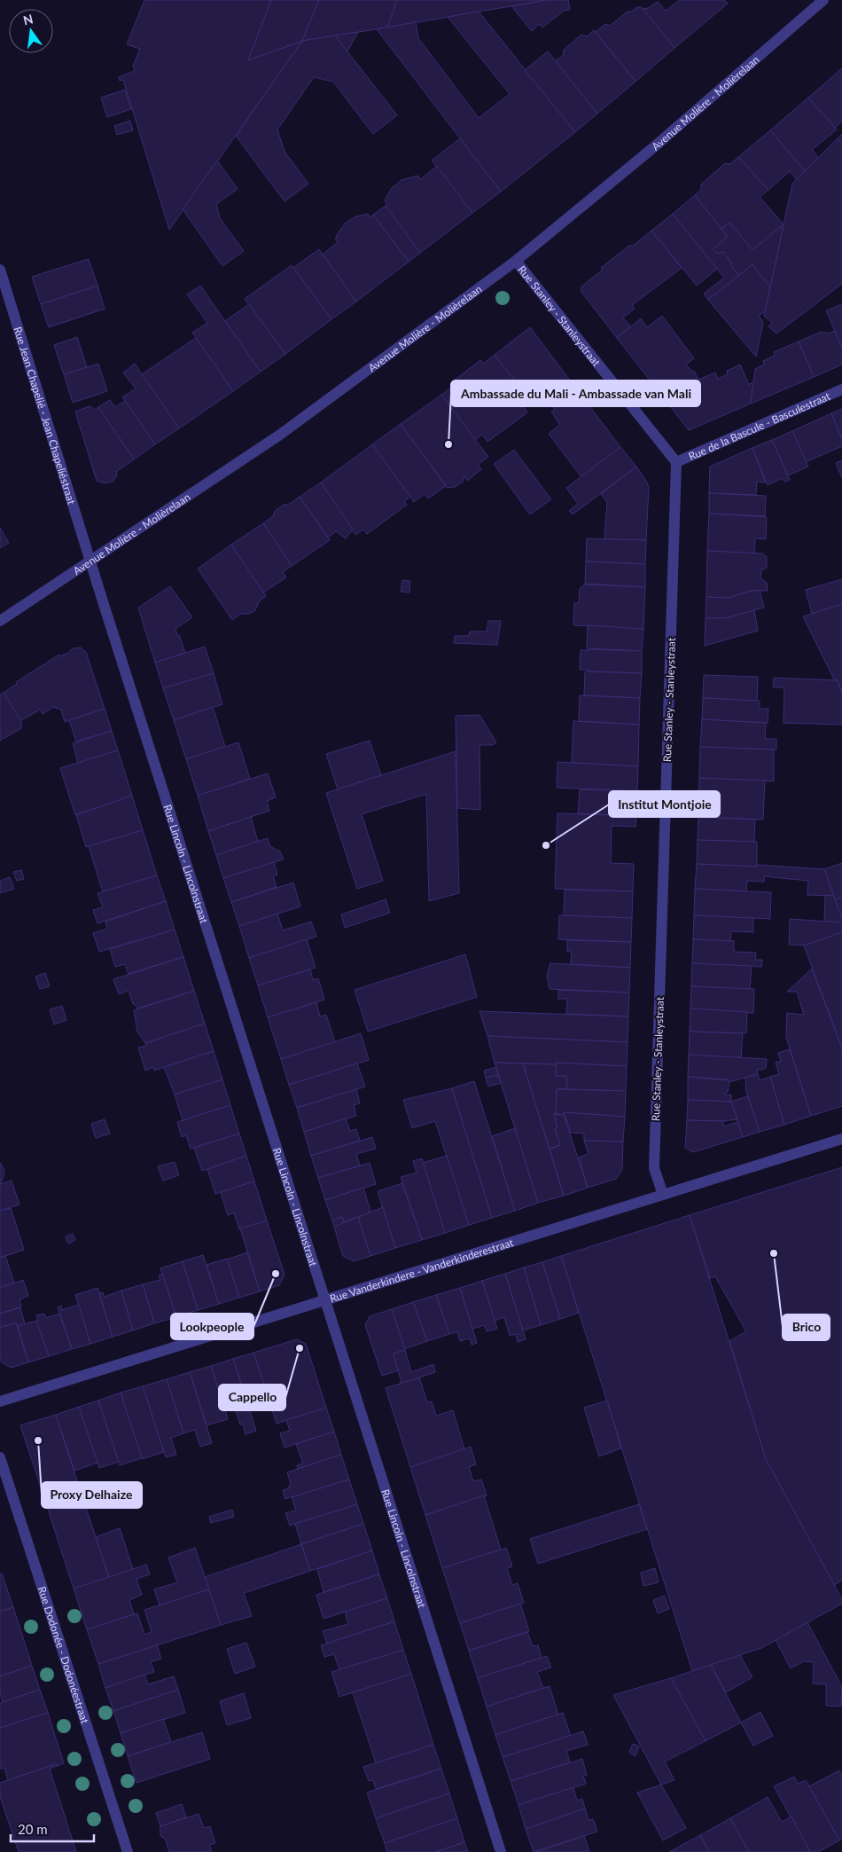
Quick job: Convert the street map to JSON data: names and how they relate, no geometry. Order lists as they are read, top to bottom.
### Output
{
  "streets": {
    "street": [
      "Avenue Molière - Molièrelaan",
      "Rue Stanley - Stanleystraat",
      "Rue Jean Chapelié - Jean Chapeliéstraat",
      "Rue de la Bascule - Basculestraat",
      "Rue Lincoln - Lincolnstraat",
      "Rue Vanderkindere - Vanderkinderestraat",
      "Rue Dodonée - Dodonéestraat"
    ]
  },
  "crossings": [
    ["Avenue Molière - Molièrelaan", "Rue Stanley - Stanleystraat"],
    ["Avenue Molière - Molièrelaan", "Rue Jean Chapelié - Jean Chapeliéstraat"],
    ["Avenue Molière - Molièrelaan", "Rue Lincoln - Lincolnstraat"],
    ["Rue Stanley - Stanleystraat", "Rue de la Bascule - Basculestraat"],
    ["Rue Stanley - Stanleystraat", "Rue Vanderkindere - Vanderkinderestraat"],
    ["Rue Jean Chapelié - Jean Chapeliéstraat", "Rue Lincoln - Lincolnstraat"],
    ["Rue Lincoln - Lincolnstraat", "Rue Vanderkindere - Vanderkinderestraat"]
  ],
  "places": [
    "Ambassade du Mali - Ambassade van Mali",
    "Institut Montjoie",
    "Brico",
    "Lookpeople",
    "Cappello",
    "Proxy Delhaize"
  ],
  "scale_bar": "20 m",
  "north": "top"
}
